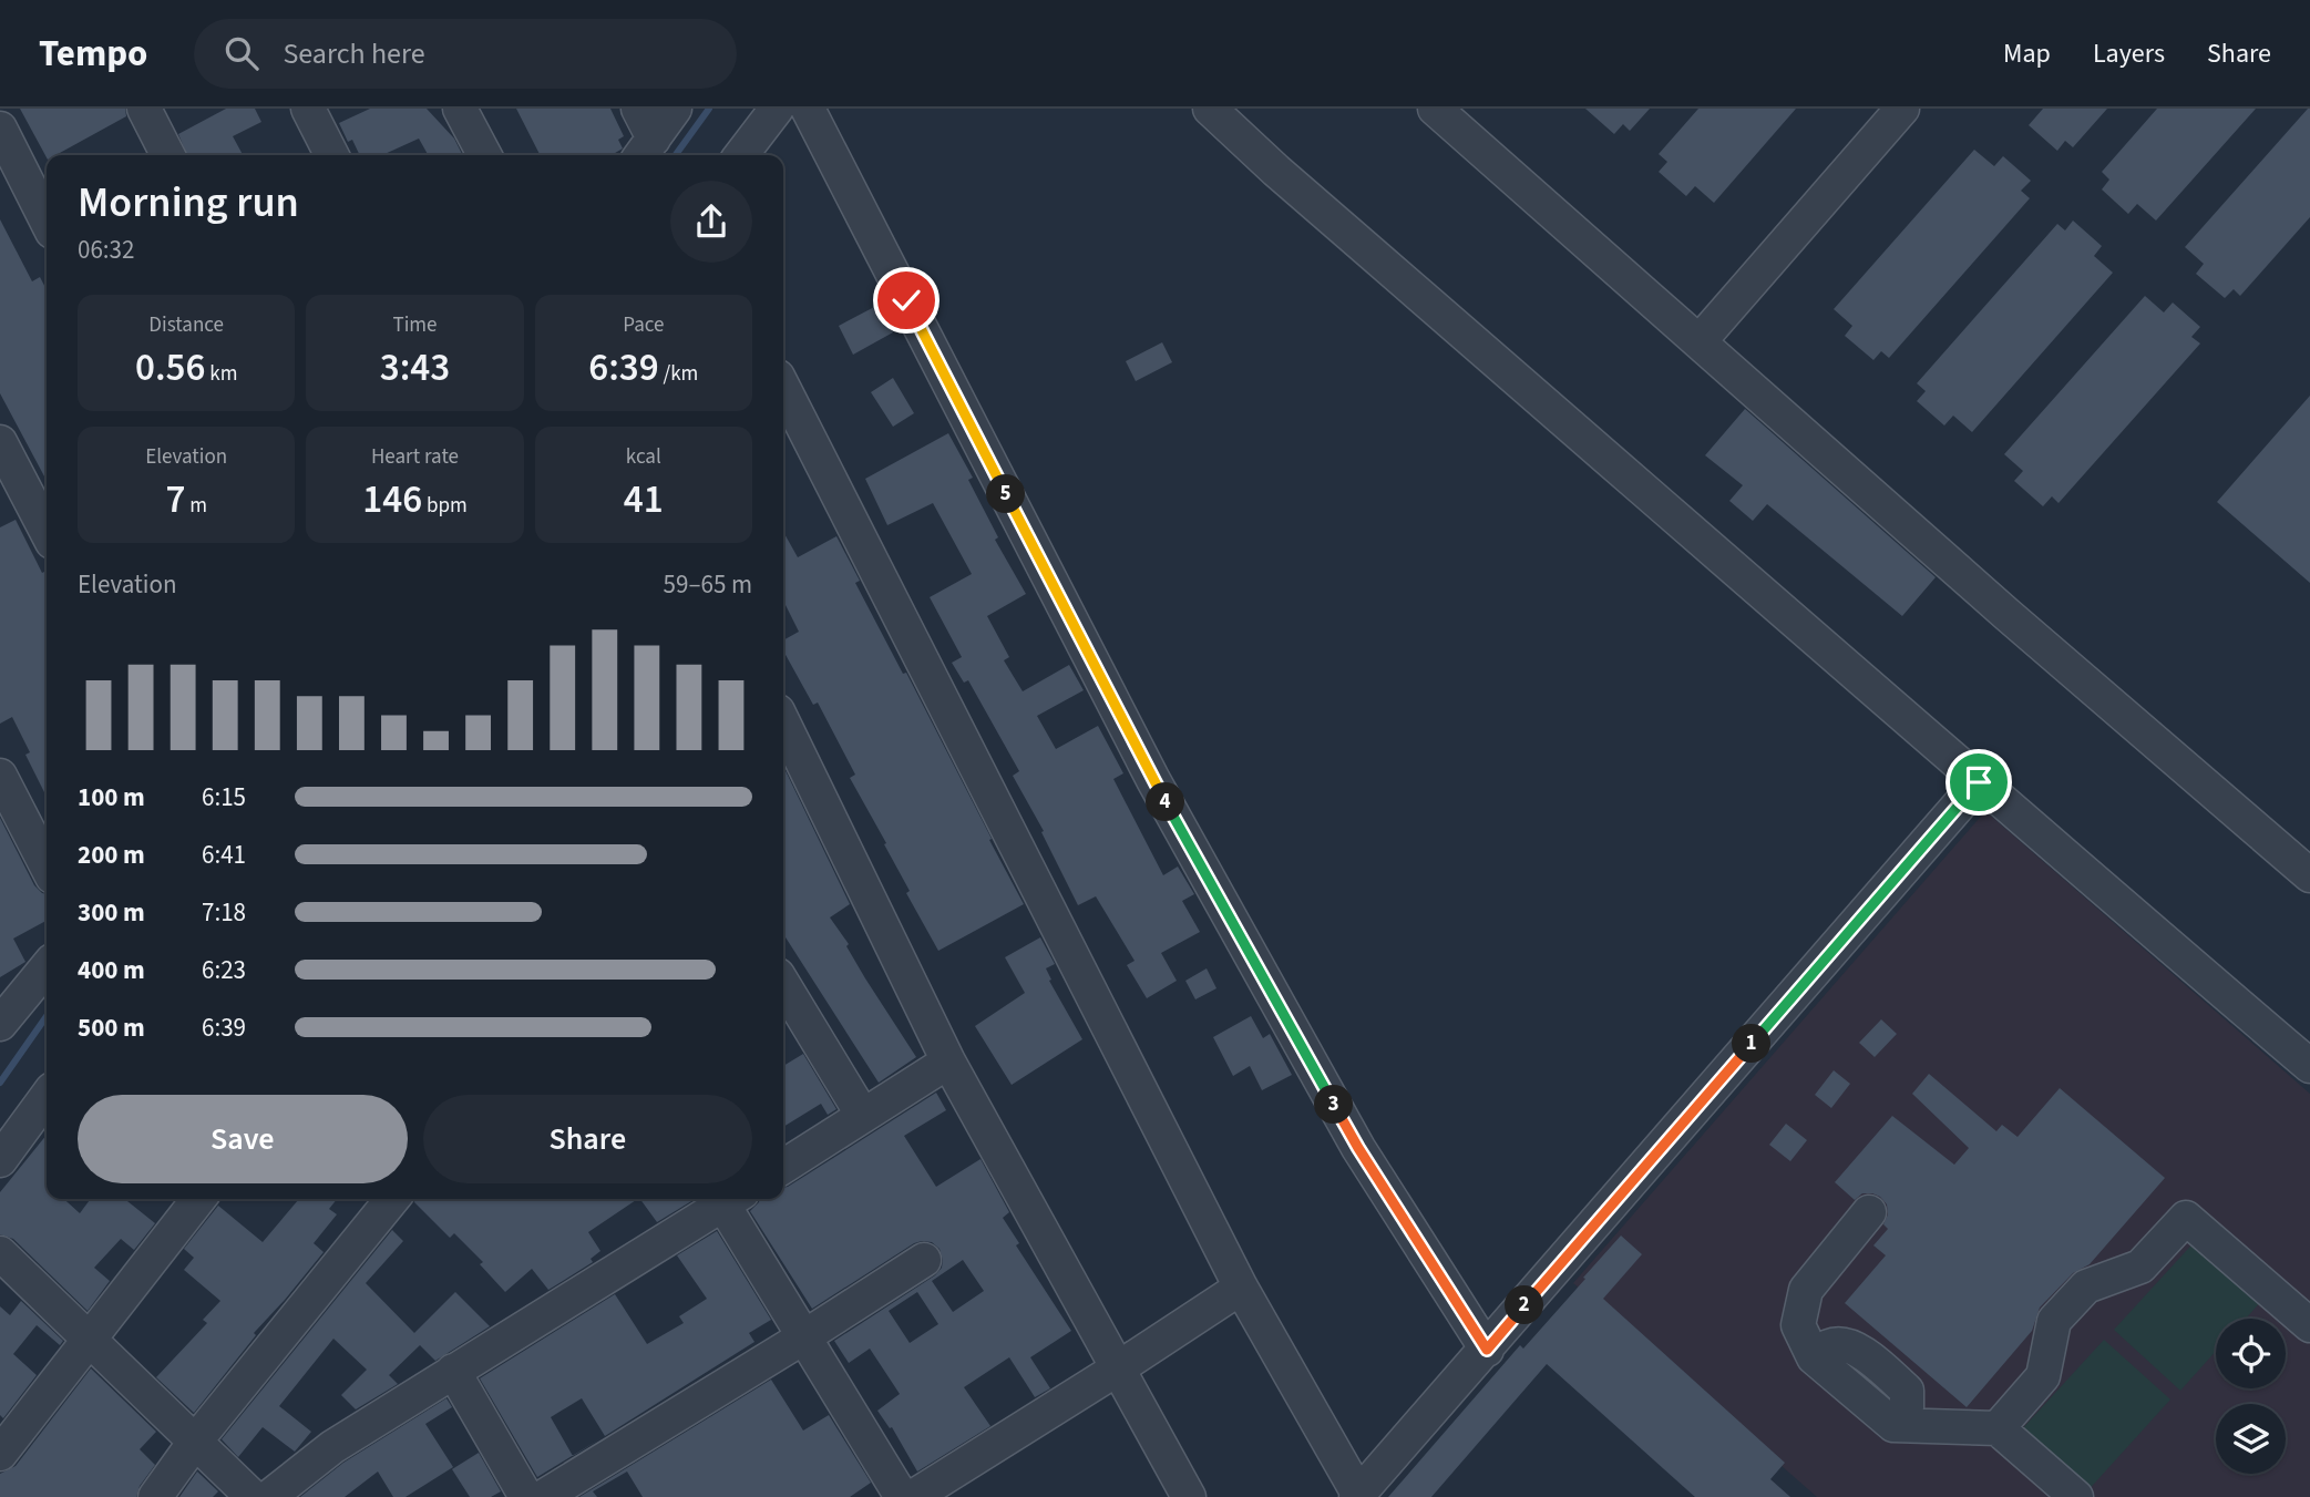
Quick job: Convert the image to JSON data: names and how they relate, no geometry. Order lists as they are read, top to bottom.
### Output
{
  "page": {
    "header": "Tempo",
    "search": "Search here",
    "nav": ["Map", "Layers", "Share"],
    "heading": ["Morning run", "06:32"],
    "stats": [
      ["Distance", "0.56 km"],
      ["Time", "3:43"],
      ["Pace", "6:39 /km"],
      ["Elevation", "7 m"],
      ["Heart rate", "146 bpm"],
      ["kcal", "41"]
    ],
    "pins": [
      "5",
      "4",
      "1",
      "3",
      "2"
    ],
    "chart": ["Elevation", "59–65 m"],
    "list": [
      {
        "name": "100 m",
        "note": "6:15"
      },
      {
        "name": "200 m",
        "note": "6:41"
      },
      {
        "name": "300 m",
        "note": "7:18"
      },
      {
        "name": "400 m",
        "note": "6:23"
      },
      {
        "name": "500 m",
        "note": "6:39"
      }
    ],
    "buttons": ["Save", "Share"]
  }
}
